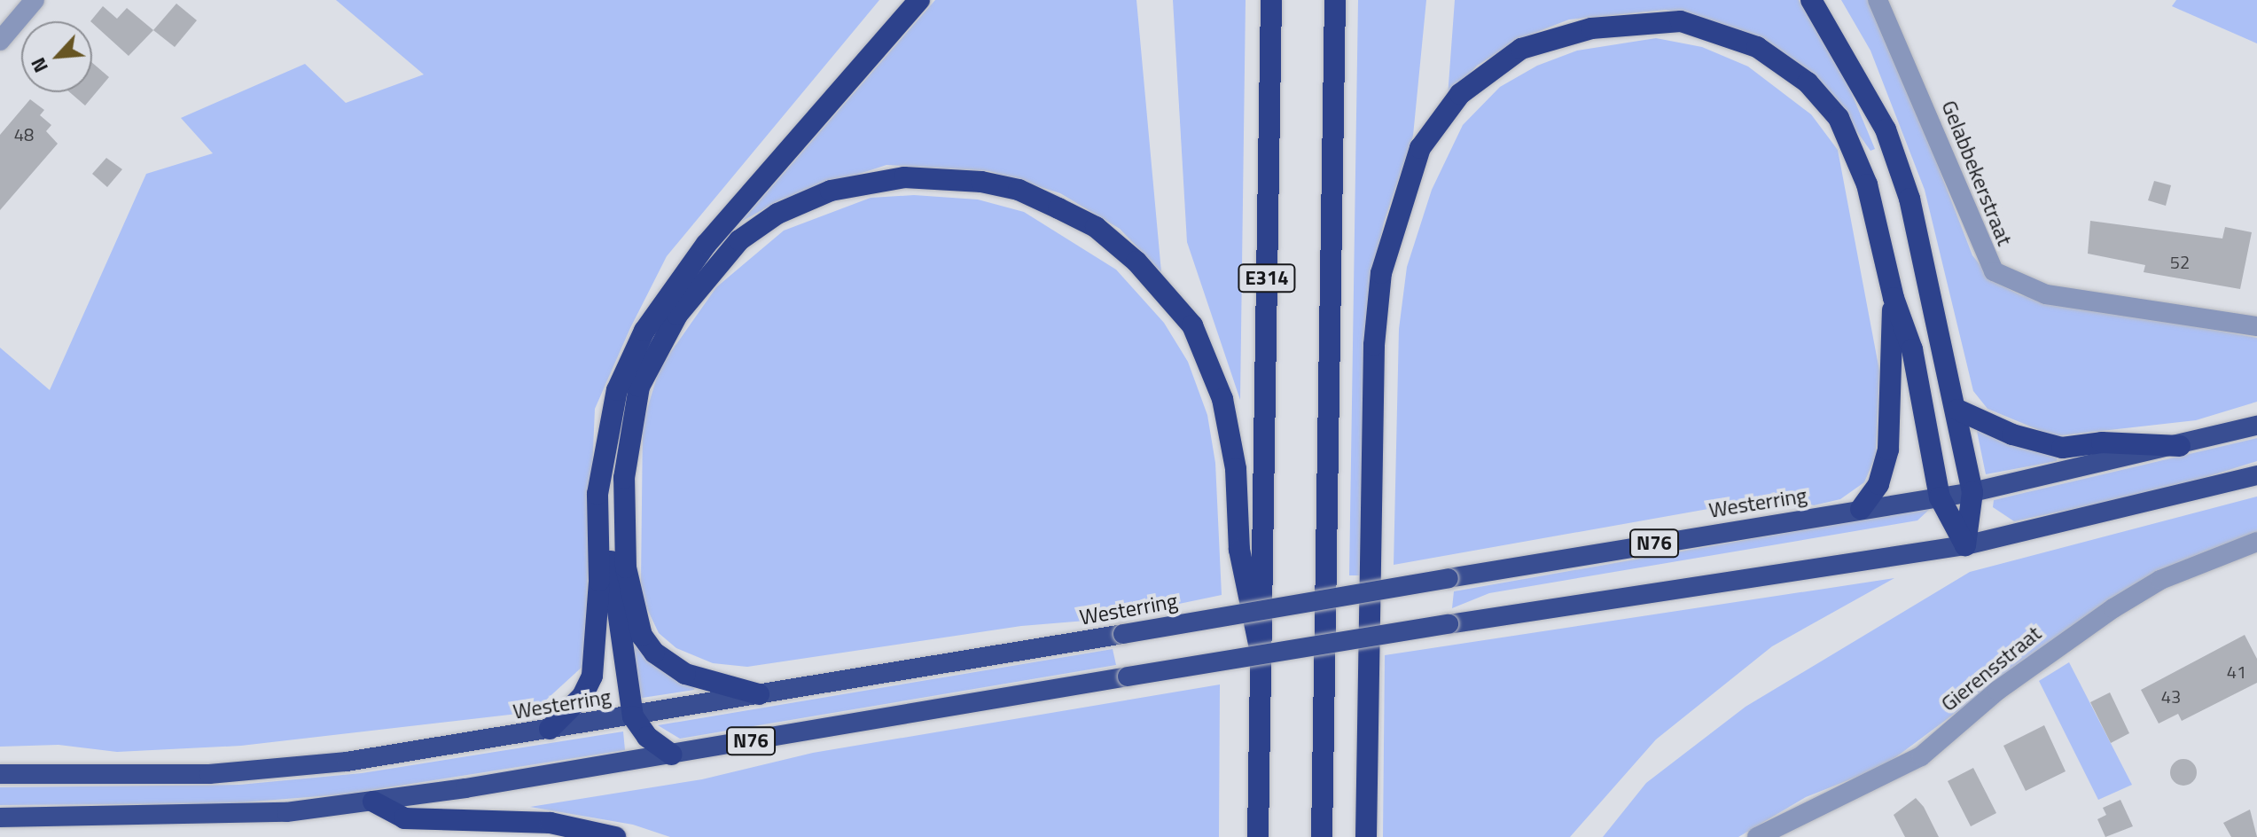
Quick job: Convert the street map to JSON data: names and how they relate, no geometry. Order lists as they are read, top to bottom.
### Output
{
  "streets": {
    "highway": ["E314", "Westerring", "N76"],
    "street": ["Gelabbekerstraat", "Gierensstraat"]
  },
  "house_numbers": [
    "48",
    "52",
    "41",
    "43"
  ],
  "north": "bottom left"
}
